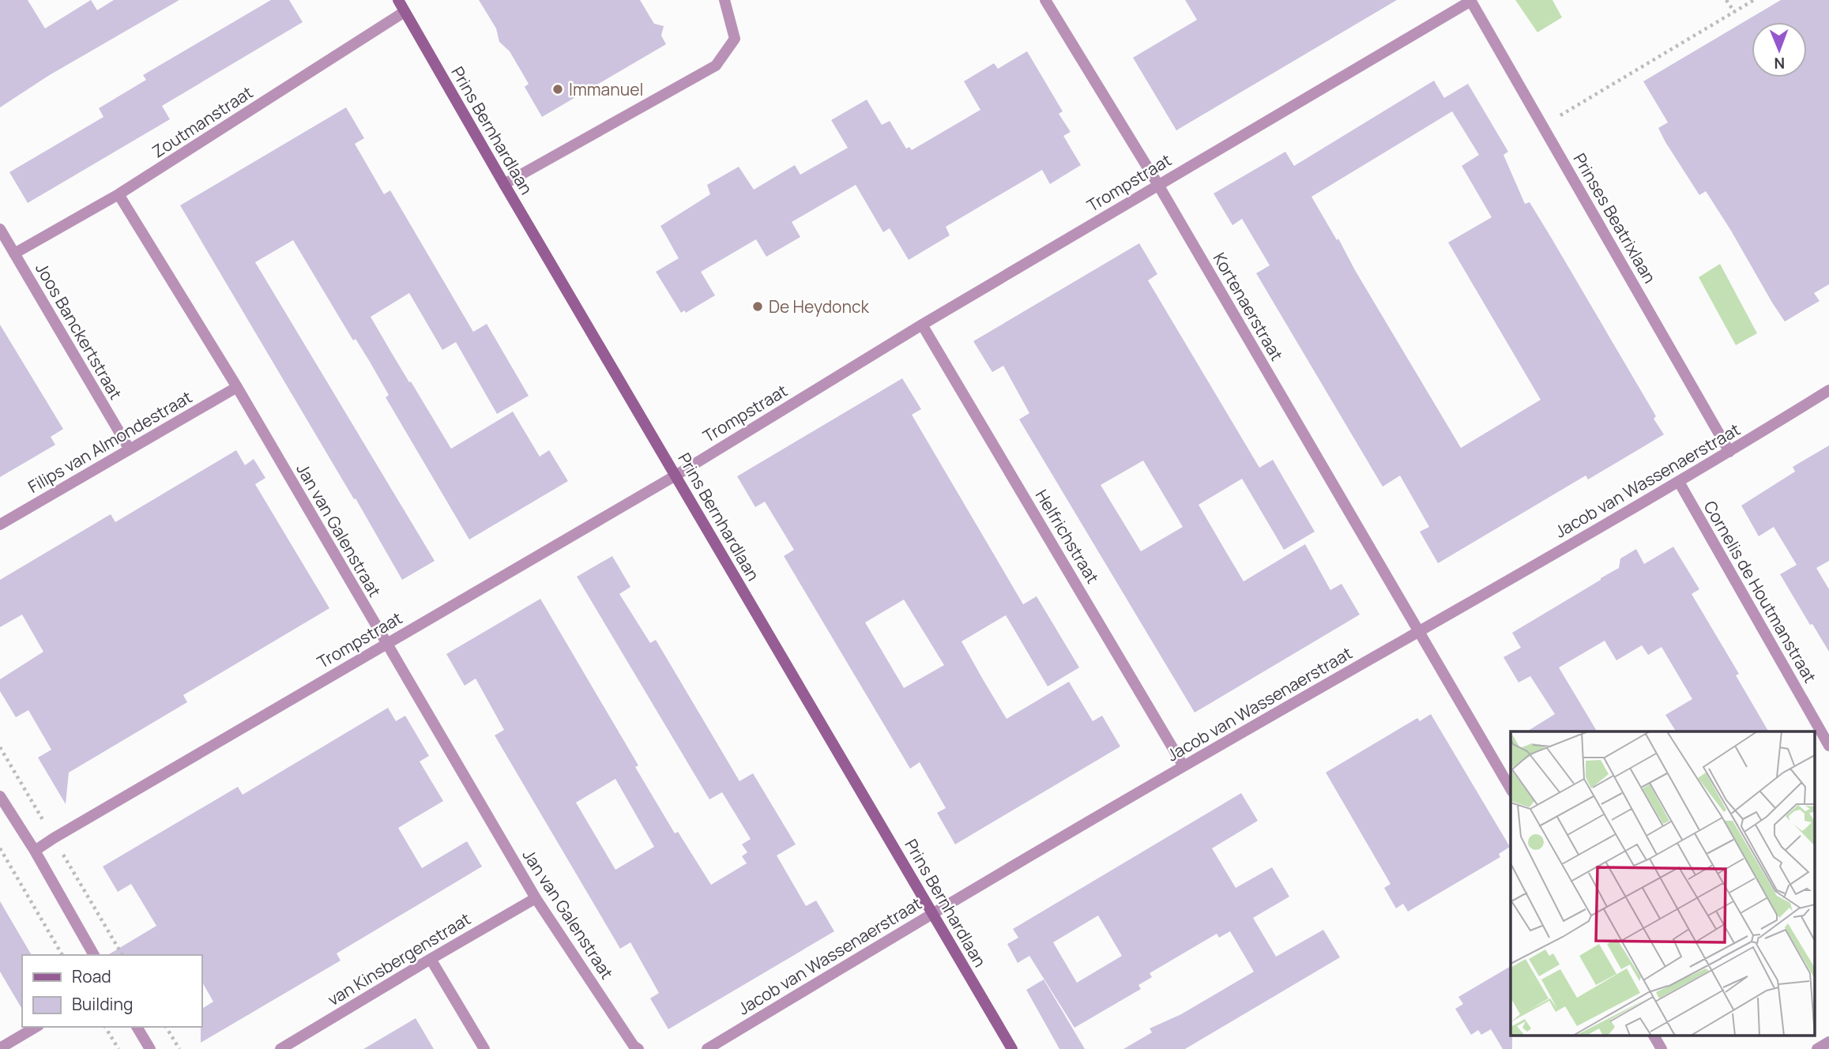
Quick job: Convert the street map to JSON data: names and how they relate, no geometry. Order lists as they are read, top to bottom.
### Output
{
  "streets": {
    "street": [
      "Zoutmanstraat",
      "Prins Bernhardlaan",
      "Trompstraat",
      "Prinses Beatrixlaan",
      "Kortenaerstraat",
      "Joos Banckertstraat",
      "Filips van Almondestraat",
      "Jacob van Wassenaerstraat",
      "Jan van Galenstraat",
      "Helfrichstraat",
      "Cornelis de Houtmanstraat",
      "van Kinsbergenstraat"
    ]
  },
  "crossings": [
    ["Zoutmanstraat", "Prins Bernhardlaan"],
    ["Zoutmanstraat", "Joos Banckertstraat"],
    ["Zoutmanstraat", "Jan van Galenstraat"],
    ["Prins Bernhardlaan", "Trompstraat"],
    ["Prins Bernhardlaan", "Jacob van Wassenaerstraat"],
    ["Trompstraat", "Prinses Beatrixlaan"],
    ["Trompstraat", "Kortenaerstraat"],
    ["Trompstraat", "Jan van Galenstraat"],
    ["Trompstraat", "Helfrichstraat"],
    ["Prinses Beatrixlaan", "Jacob van Wassenaerstraat"],
    ["Kortenaerstraat", "Jacob van Wassenaerstraat"],
    ["Joos Banckertstraat", "Filips van Almondestraat"],
    ["Filips van Almondestraat", "Jan van Galenstraat"],
    ["Jacob van Wassenaerstraat", "Helfrichstraat"],
    ["Jacob van Wassenaerstraat", "Cornelis de Houtmanstraat"],
    ["Jan van Galenstraat", "van Kinsbergenstraat"]
  ],
  "places": ["Immanuel", "De Heydonck"],
  "legend": ["Road", "Building"],
  "north": "bottom"
}
